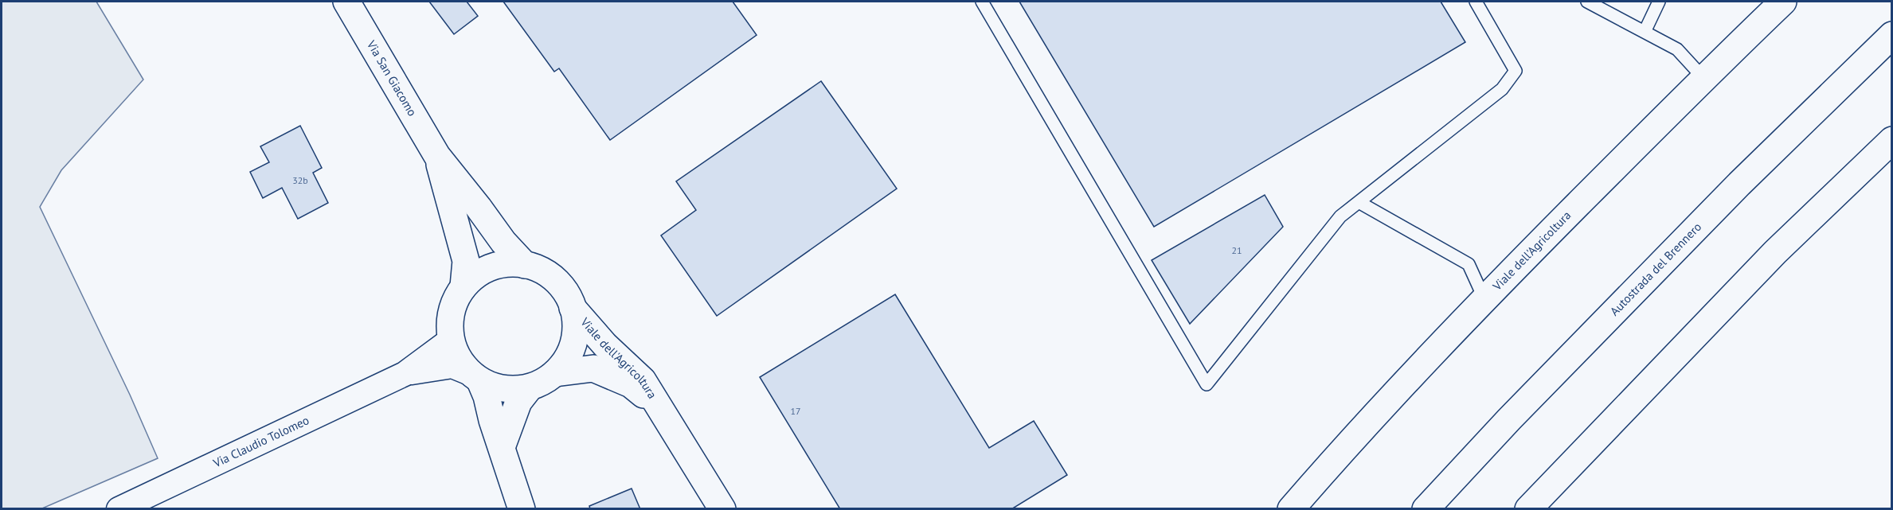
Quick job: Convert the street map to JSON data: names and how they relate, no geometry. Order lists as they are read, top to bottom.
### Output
{
  "streets": {
    "main road": ["Via San Giacomo", "Viale dell'Agricoltura", "Autostrada del Brennero"],
    "street": ["Via Claudio Tolomeo"]
  },
  "crossings": [
    ["Via San Giacomo", "Viale dell'Agricoltura"],
    ["Via San Giacomo", "Via Claudio Tolomeo"],
    ["Viale dell'Agricoltura", "Via Claudio Tolomeo"]
  ],
  "house_numbers": ["32b", "21", "17"]
}
